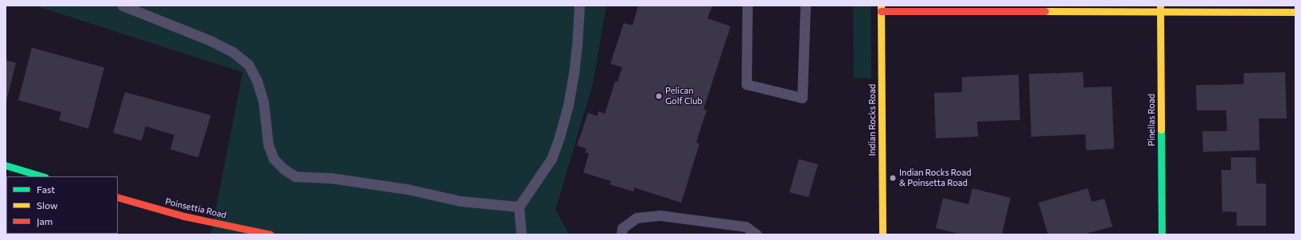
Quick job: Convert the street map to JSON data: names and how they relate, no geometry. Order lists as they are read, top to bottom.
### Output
{
  "streets": {
    "street": ["Indian Rocks Road", "Pinellas Road", "Poinsettia Road"]
  },
  "places": ["Pelican Golf Club", "Indian Rocks Road & Poinsetta Road"],
  "legend": ["Fast", "Slow", "Jam"]
}
